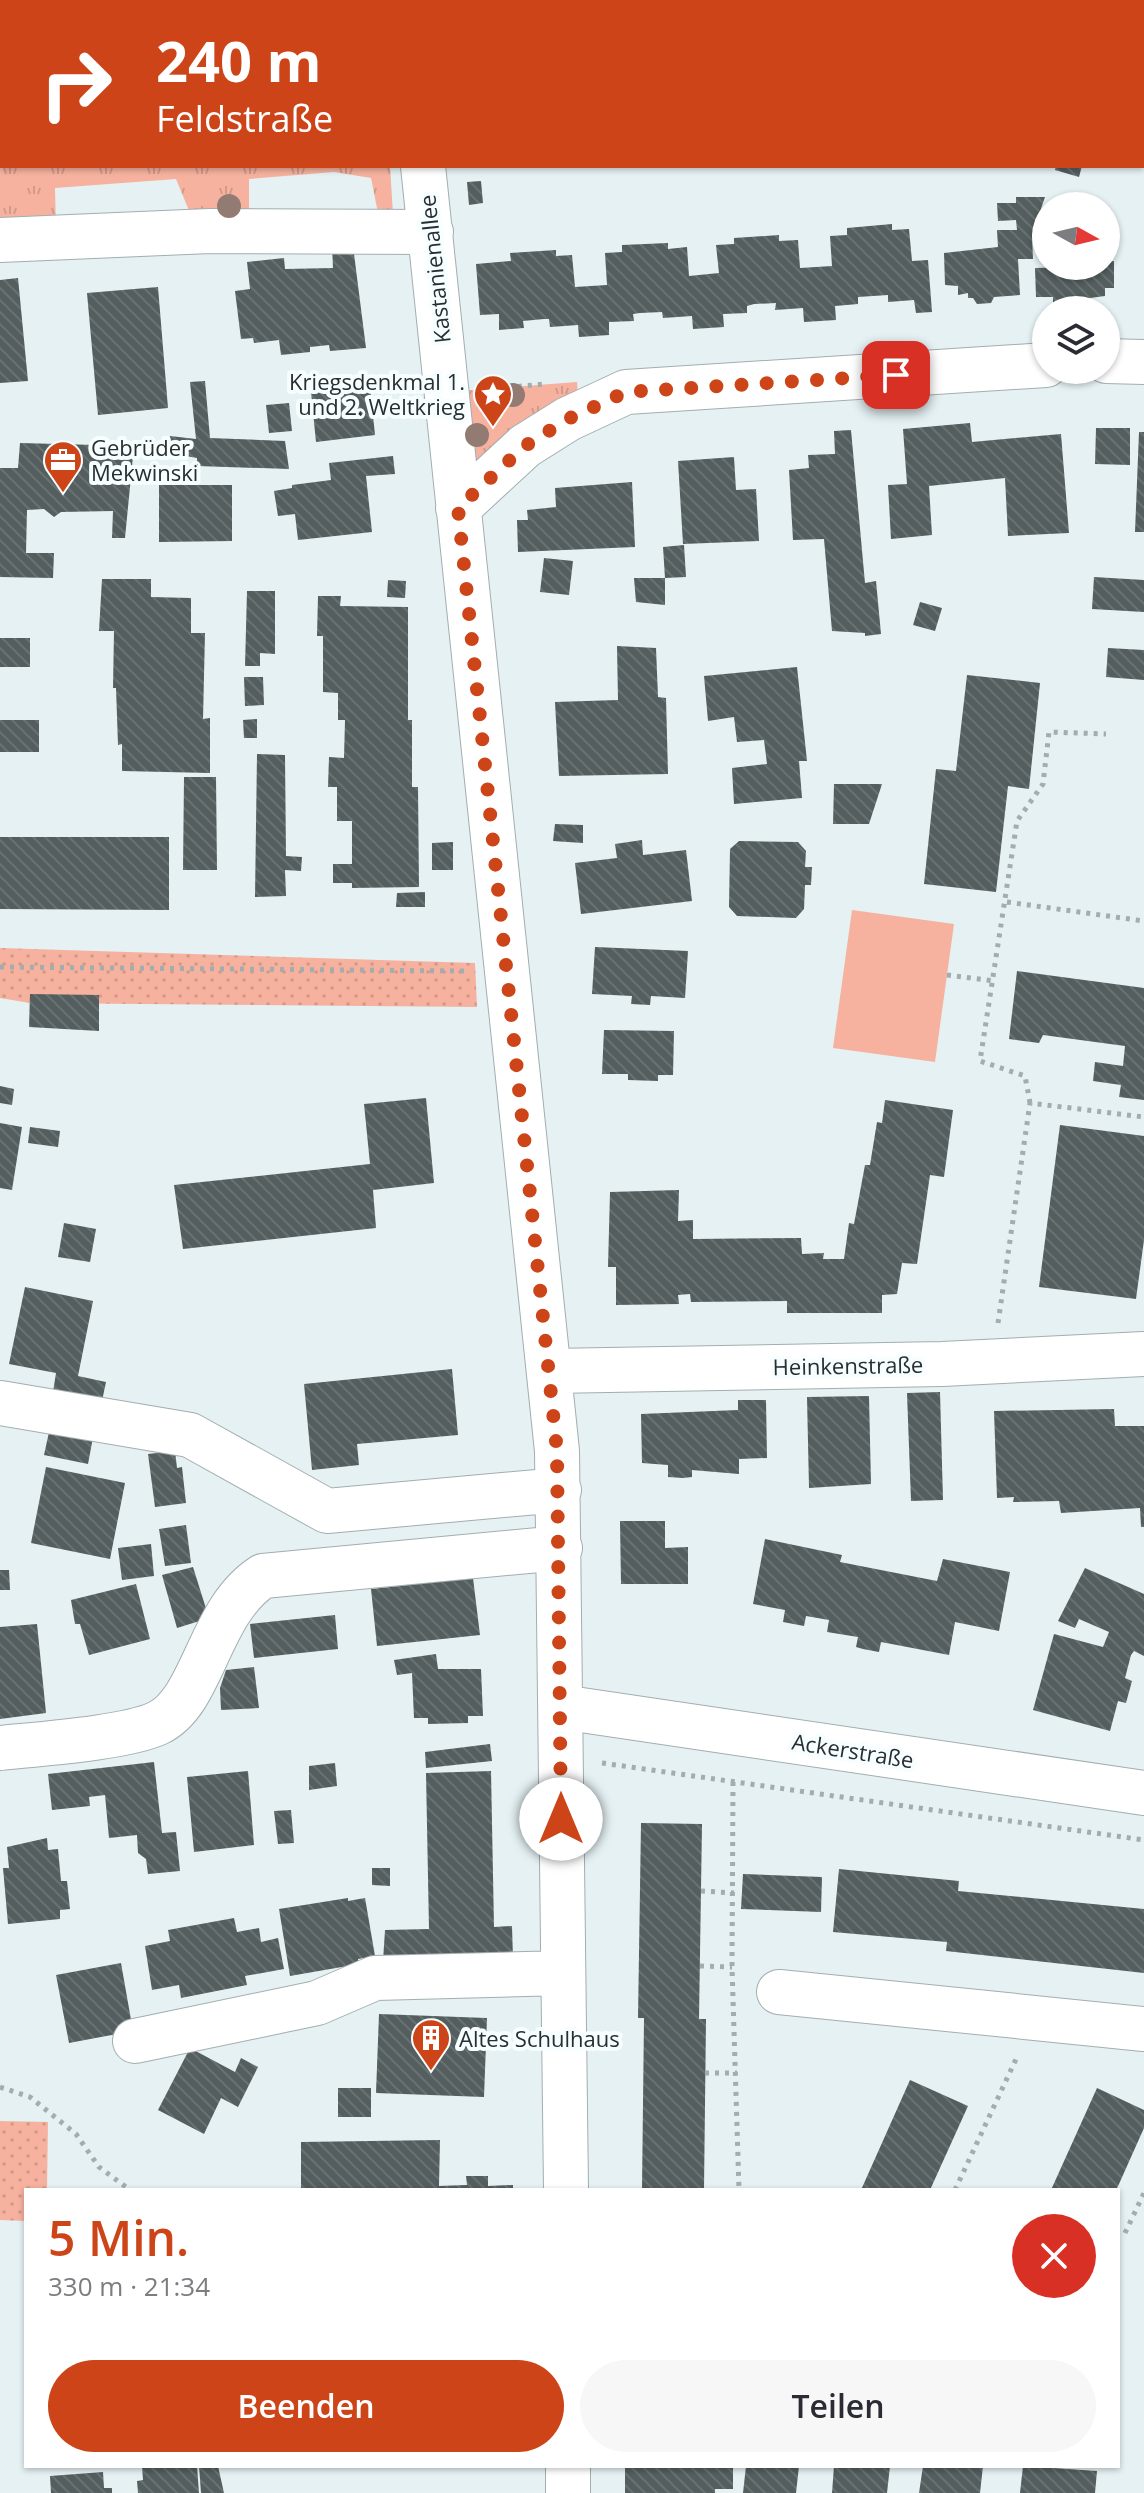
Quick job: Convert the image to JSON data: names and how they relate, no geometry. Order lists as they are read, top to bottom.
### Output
{
  "streets": {
    "main road": ["Kastanienallee", "Heinkenstraße", "Ackerstraße"]
  },
  "crossings": [
    ["Kastanienallee", "Heinkenstraße"],
    ["Kastanienallee", "Ackerstraße"]
  ],
  "places": {
    "place": ["Kriegsdenkmal 1. und 2. Weltkrieg"],
    "office": ["Gebrüder Mekwinski"],
    "building": ["Altes Schulhaus"]
  },
  "north": "right",
  "page": {
    "turn": ["240 m", "Feldstraße"],
    "heading": ["5 Min.", "330 m · 21:34"],
    "buttons": ["Beenden", "Teilen"]
  }
}
